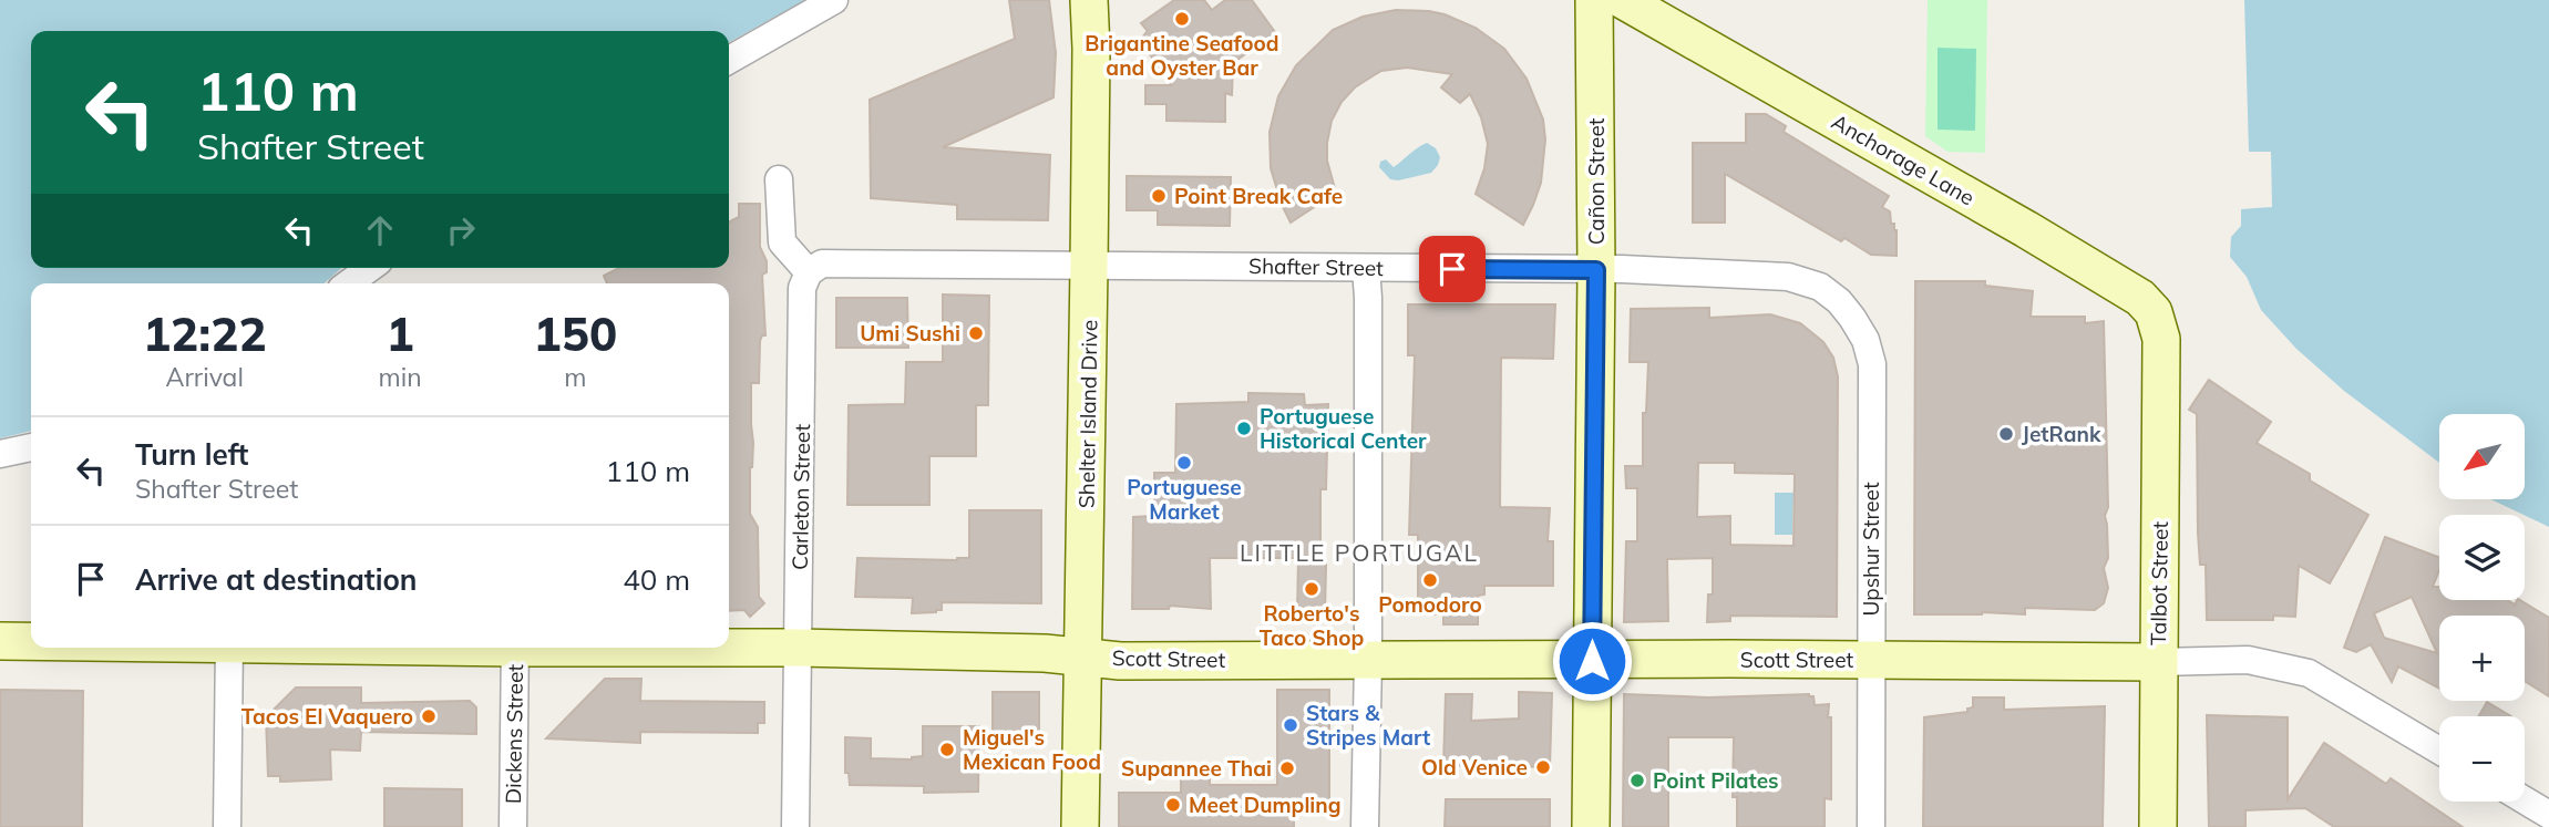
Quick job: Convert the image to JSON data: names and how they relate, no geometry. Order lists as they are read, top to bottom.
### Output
{
  "streets": {
    "main road": [
      "Anchorage Lane",
      "Cañon Street",
      "Shelter Island Drive",
      "Talbot Street",
      "Scott Street"
    ],
    "street": [
      "Shafter Street",
      "Carleton Street",
      "Upshur Street",
      "Dickens Street"
    ]
  },
  "crossings": [
    ["Anchorage Lane", "Talbot Street"],
    ["Cañon Street", "Shafter Street"],
    ["Cañon Street", "Scott Street"],
    ["Shafter Street", "Shelter Island Drive"],
    ["Shafter Street", "Carleton Street"],
    ["Shafter Street", "Upshur Street"],
    ["Shelter Island Drive", "Scott Street"],
    ["Carleton Street", "Scott Street"],
    ["Upshur Street", "Scott Street"],
    ["Talbot Street", "Scott Street"]
  ],
  "districts": ["LITTLE PORTUGAL"],
  "places": [
    "Brigantine Seafood and Oyster Bar",
    "Point Break Cafe",
    "Umi Sushi",
    "Portuguese Historical Center",
    "JetRank",
    "Portuguese Market",
    "Pomodoro",
    "Roberto's Taco Shop",
    "Tacos El Vaquero",
    "Stars & Stripes Mart",
    "Miguel's Mexican Food",
    "Old Venice",
    "Supannee Thai",
    "Point Pilates",
    "Meet Dumpling"
  ],
  "north": "bottom left",
  "page": {
    "turn": ["110 m", "Shafter Street"],
    "eta": [
      "12:22",
      "Arrival",
      "1",
      "min",
      "150",
      "m"
    ],
    "map_buttons": ["+", "−"],
    "list": [
      {
        "name": "Turn left",
        "note": "Shafter Street",
        "value": "110 m"
      },
      {
        "name": "Arrive at destination",
        "value": "40 m"
      }
    ]
  }
}
